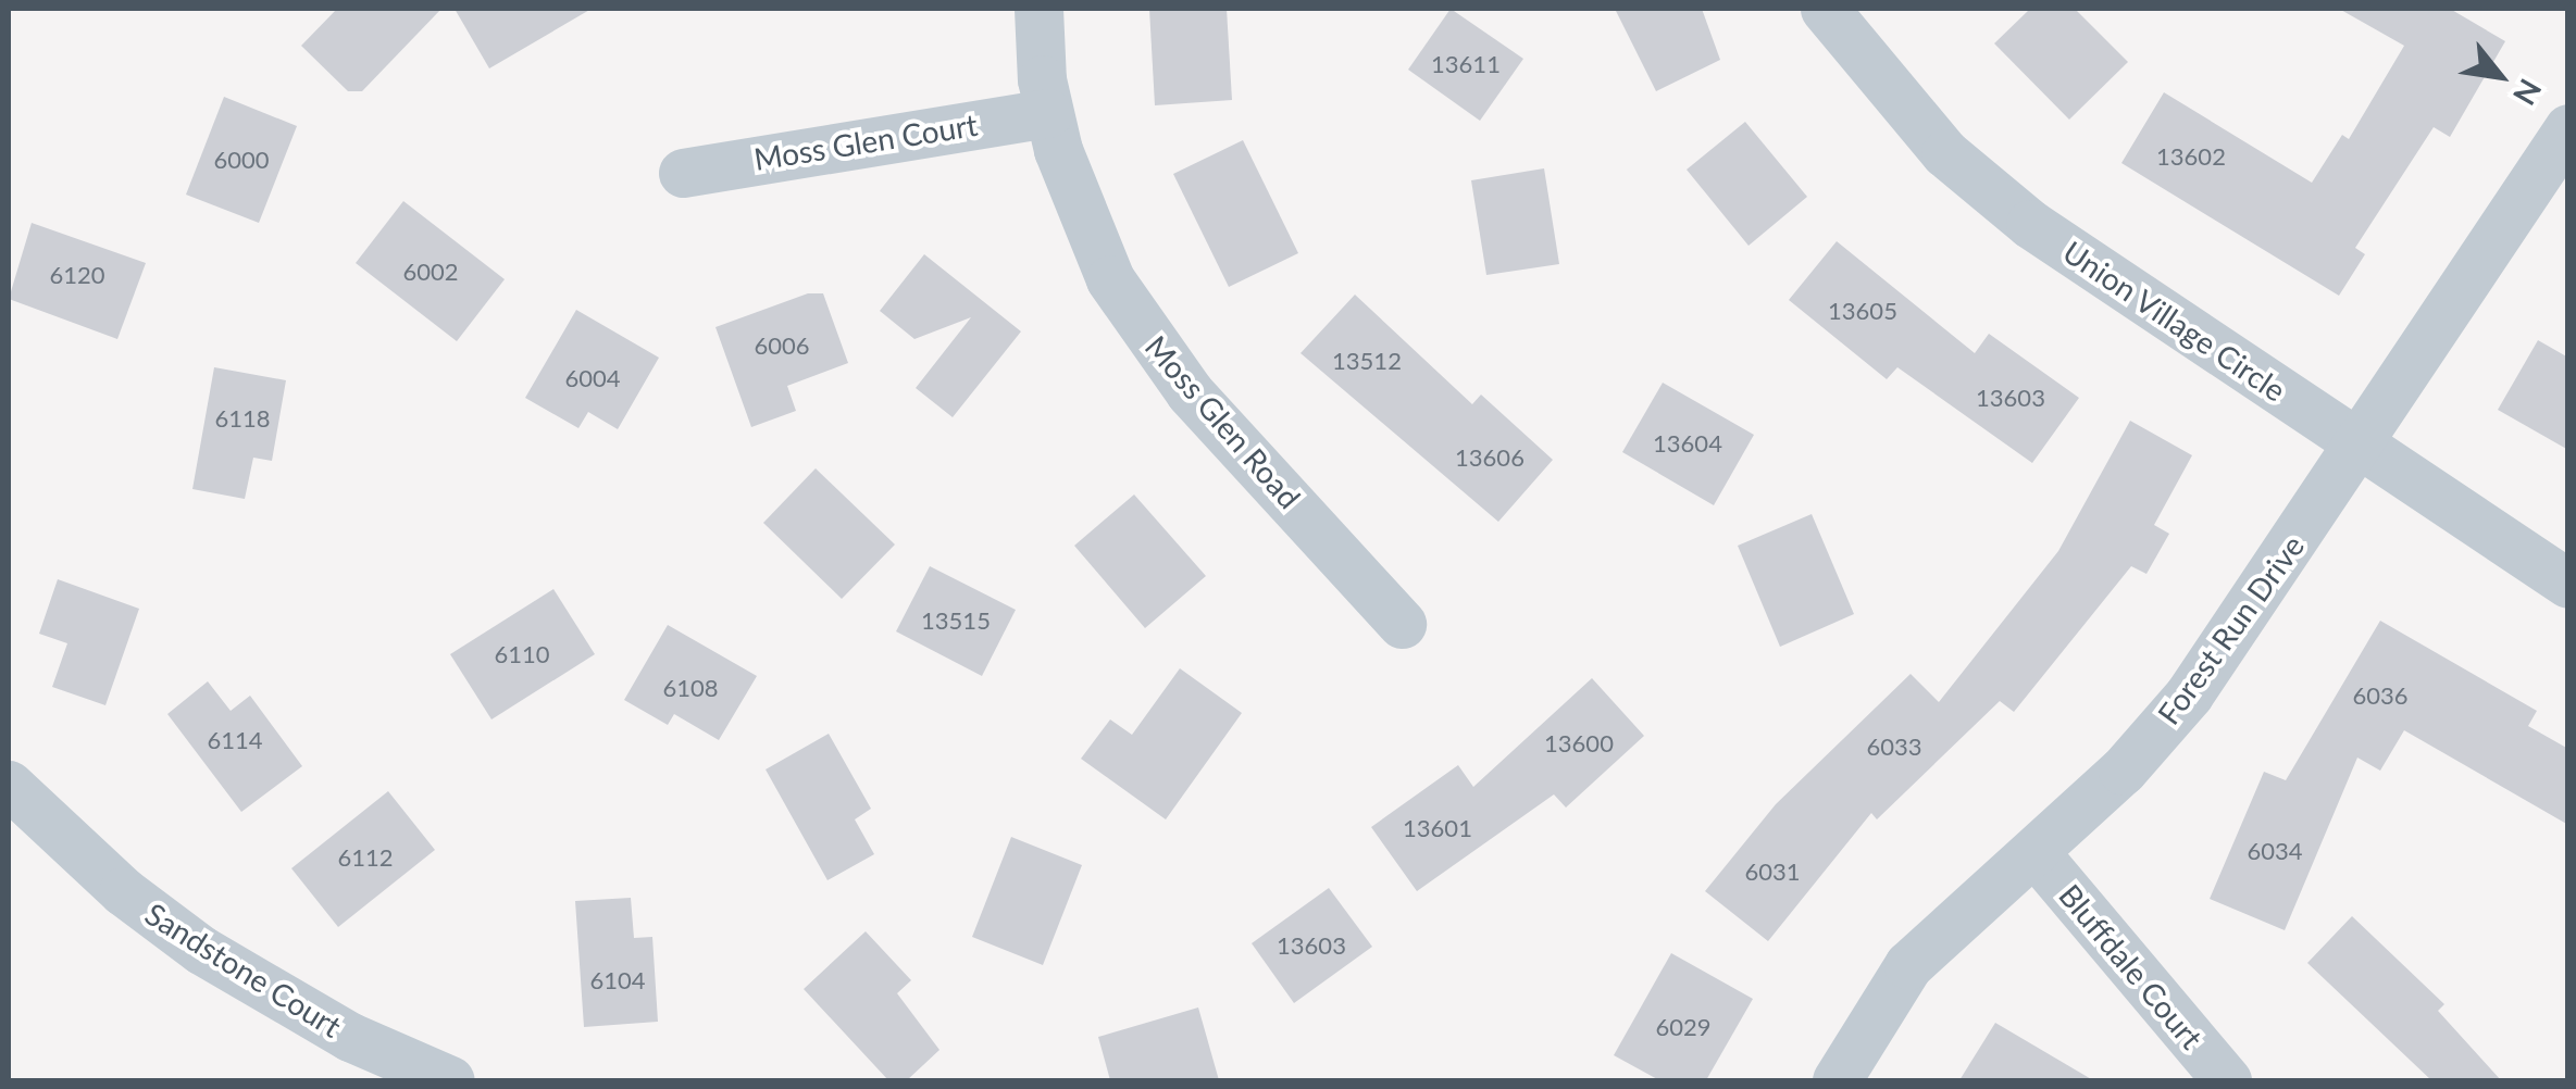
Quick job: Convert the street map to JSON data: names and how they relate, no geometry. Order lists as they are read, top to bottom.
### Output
{
  "streets": {
    "street": [
      "Moss Glen Court",
      "Union Village Circle",
      "Moss Glen Road",
      "Forest Run Drive",
      "Bluffdale Court",
      "Sandstone Court"
    ]
  },
  "crossings": [
    ["Moss Glen Court", "Moss Glen Road"],
    ["Union Village Circle", "Forest Run Drive"],
    ["Forest Run Drive", "Bluffdale Court"]
  ],
  "house_numbers": [
    "13611",
    "13602",
    "6000",
    "6002",
    "6120",
    "13605",
    "6006",
    "13512",
    "6004",
    "13603",
    "6118",
    "13604",
    "13606",
    "13515",
    "6110",
    "6108",
    "6036",
    "6114",
    "13600",
    "6033",
    "13601",
    "6034",
    "6112",
    "6031",
    "13603",
    "6104",
    "6029"
  ],
  "north": "bottom right"
}
